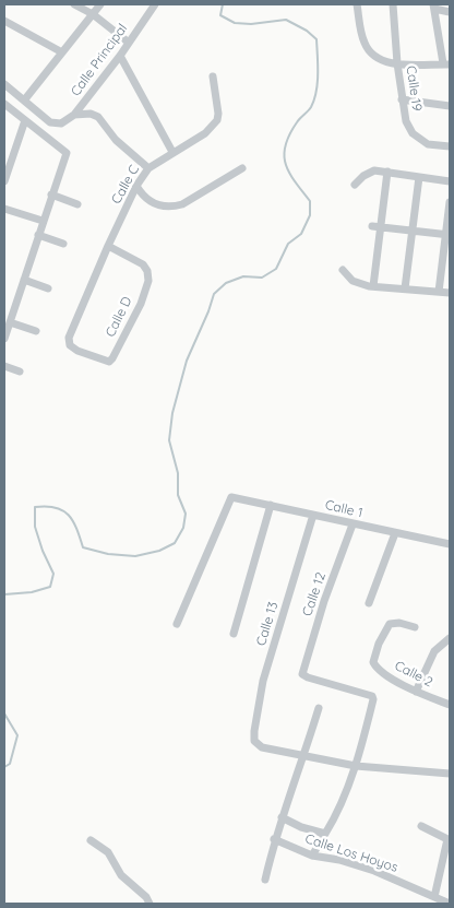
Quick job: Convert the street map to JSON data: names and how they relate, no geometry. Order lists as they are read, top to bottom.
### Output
{
  "streets": {
    "street": [
      "Calle Principal",
      "Calle 19",
      "Calle C",
      "Calle D",
      "Calle 1",
      "Calle 12",
      "Calle 13",
      "Calle 2",
      "Calle Los Hoyos"
    ]
  },
  "crossings": [
    ["Calle C", "Calle D"],
    ["Calle 1", "Calle 12"],
    ["Calle 1", "Calle 13"]
  ]
}
